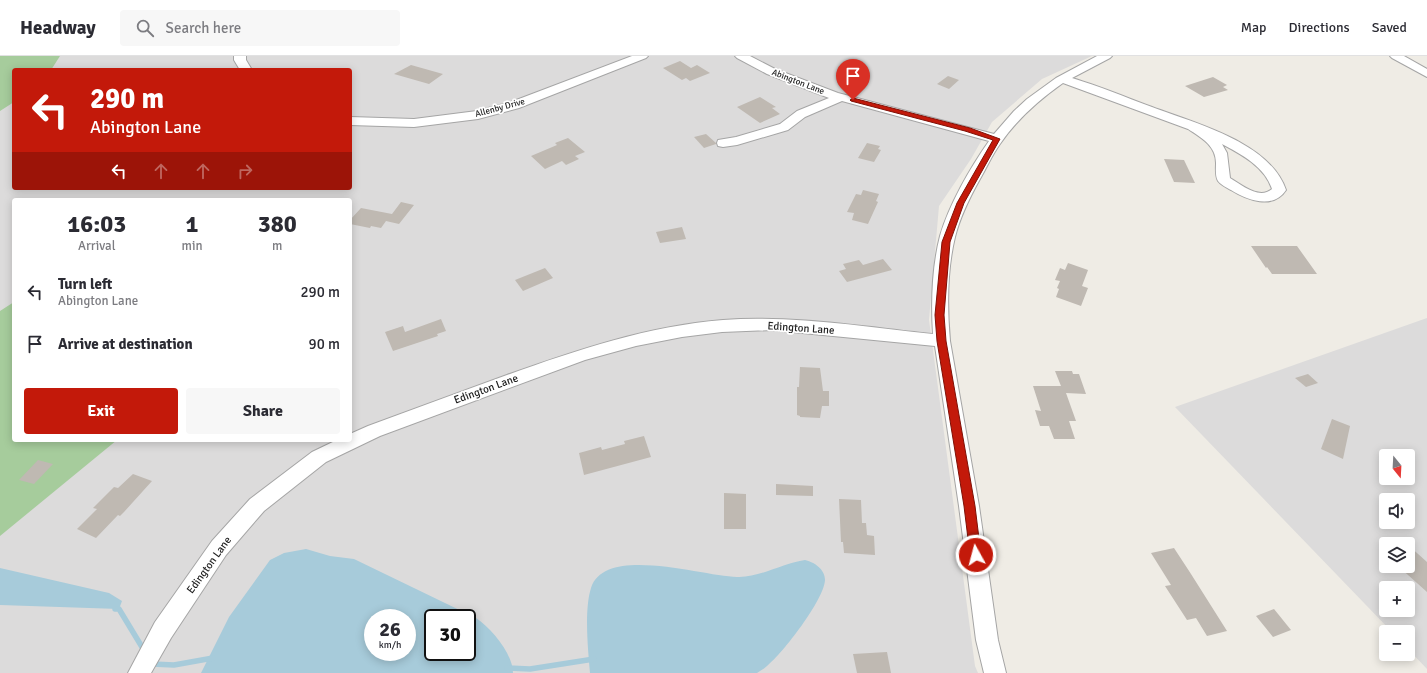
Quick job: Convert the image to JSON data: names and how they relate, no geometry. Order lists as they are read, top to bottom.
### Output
{
  "streets": {
    "street": ["Abington Lane", "Allenby Drive", "Edington Lane"]
  },
  "north": "bottom",
  "page": {
    "header": "Headway",
    "search": "Search here",
    "nav": ["Map", "Directions", "Saved"],
    "turn": ["290 m", "Abington Lane"],
    "eta": [
      "16:03",
      "Arrival",
      "1",
      "min",
      "380",
      "m"
    ],
    "list": [
      {
        "name": "Turn left",
        "note": "Abington Lane",
        "value": "290 m"
      },
      {
        "name": "Arrive at destination",
        "value": "90 m"
      }
    ],
    "buttons": ["Exit", "Share"],
    "map_buttons": ["+", "−"],
    "speed": "26 km/h",
    "limit": "30"
  }
}
